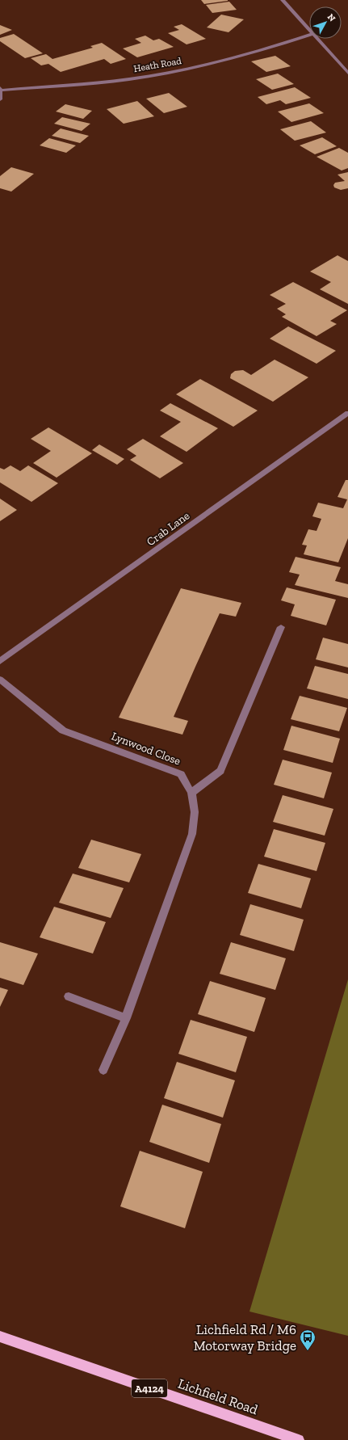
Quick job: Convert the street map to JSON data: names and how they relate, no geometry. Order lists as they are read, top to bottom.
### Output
{
  "streets": {
    "main road": ["A4124", "Lichfield Road"],
    "street": ["Heath Road", "Crab Lane", "Lynwood Close"]
  },
  "places": {
    "bus stop": ["Lichfield Rd / M6 Motorway Bridge"]
  },
  "north": "top right"
}
